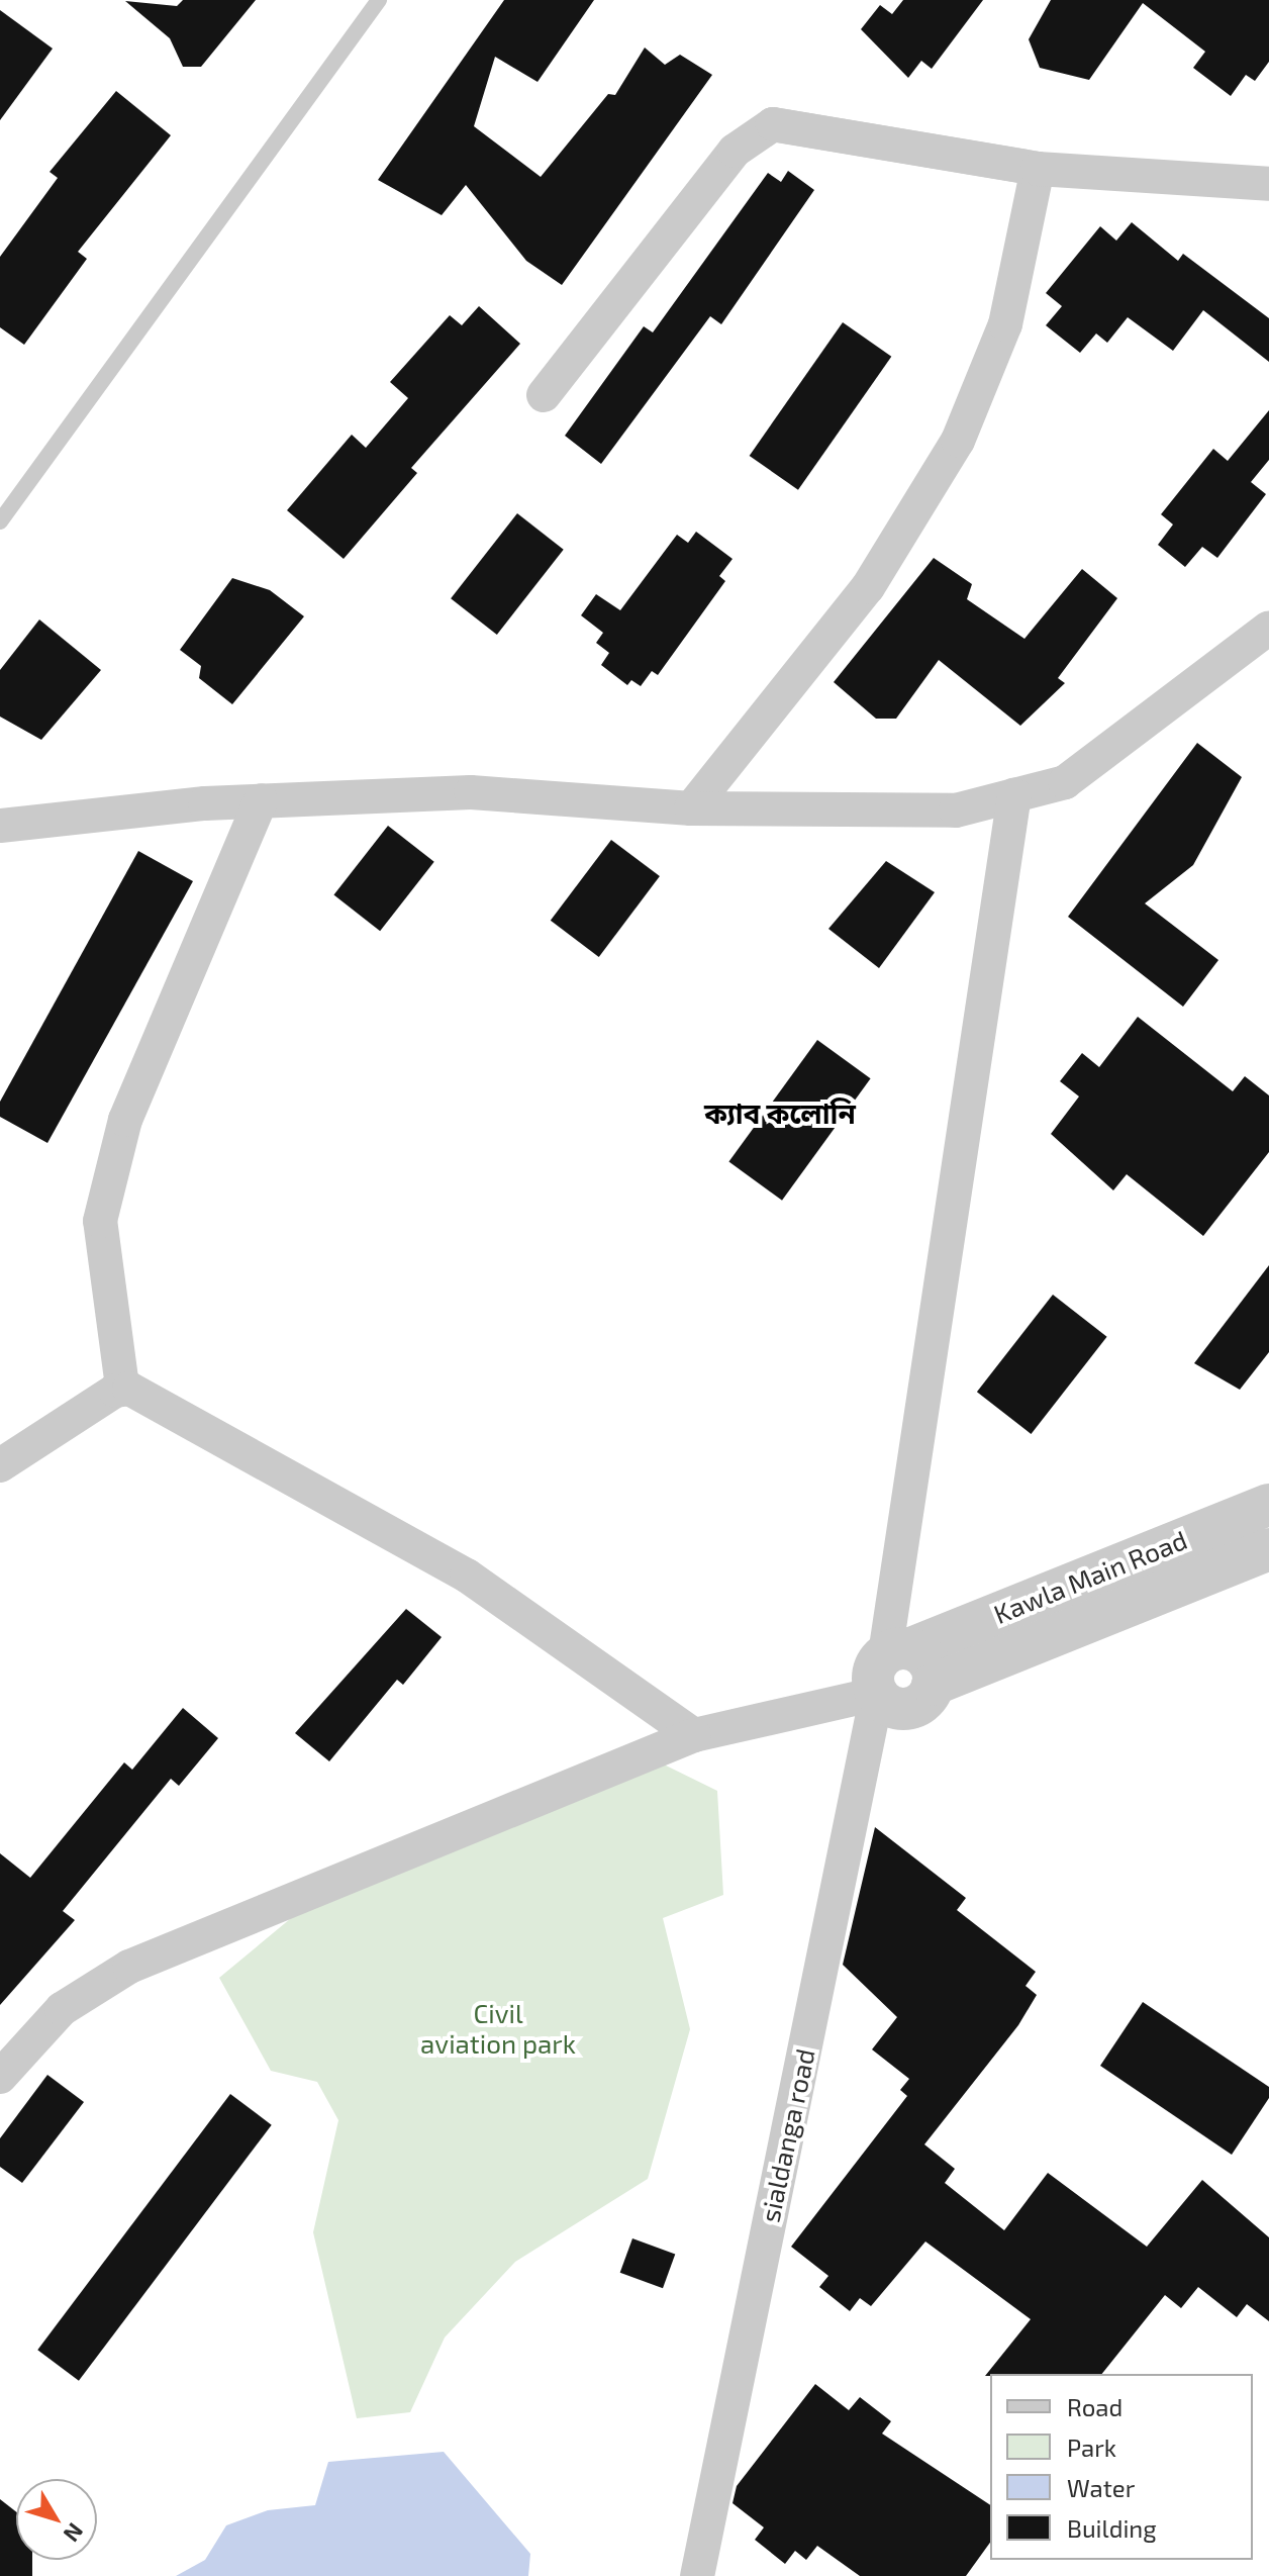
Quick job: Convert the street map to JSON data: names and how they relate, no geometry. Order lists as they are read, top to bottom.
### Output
{
  "streets": {
    "street": ["Kawla Main Road", "sialdanga road"]
  },
  "crossings": [
    ["Kawla Main Road", "sialdanga road"]
  ],
  "districts": ["ক্যাব কলোনি"],
  "parks": ["Civil aviation park"],
  "legend": [
    "Road",
    "Park",
    "Water",
    "Building"
  ],
  "north": "bottom right"
}
